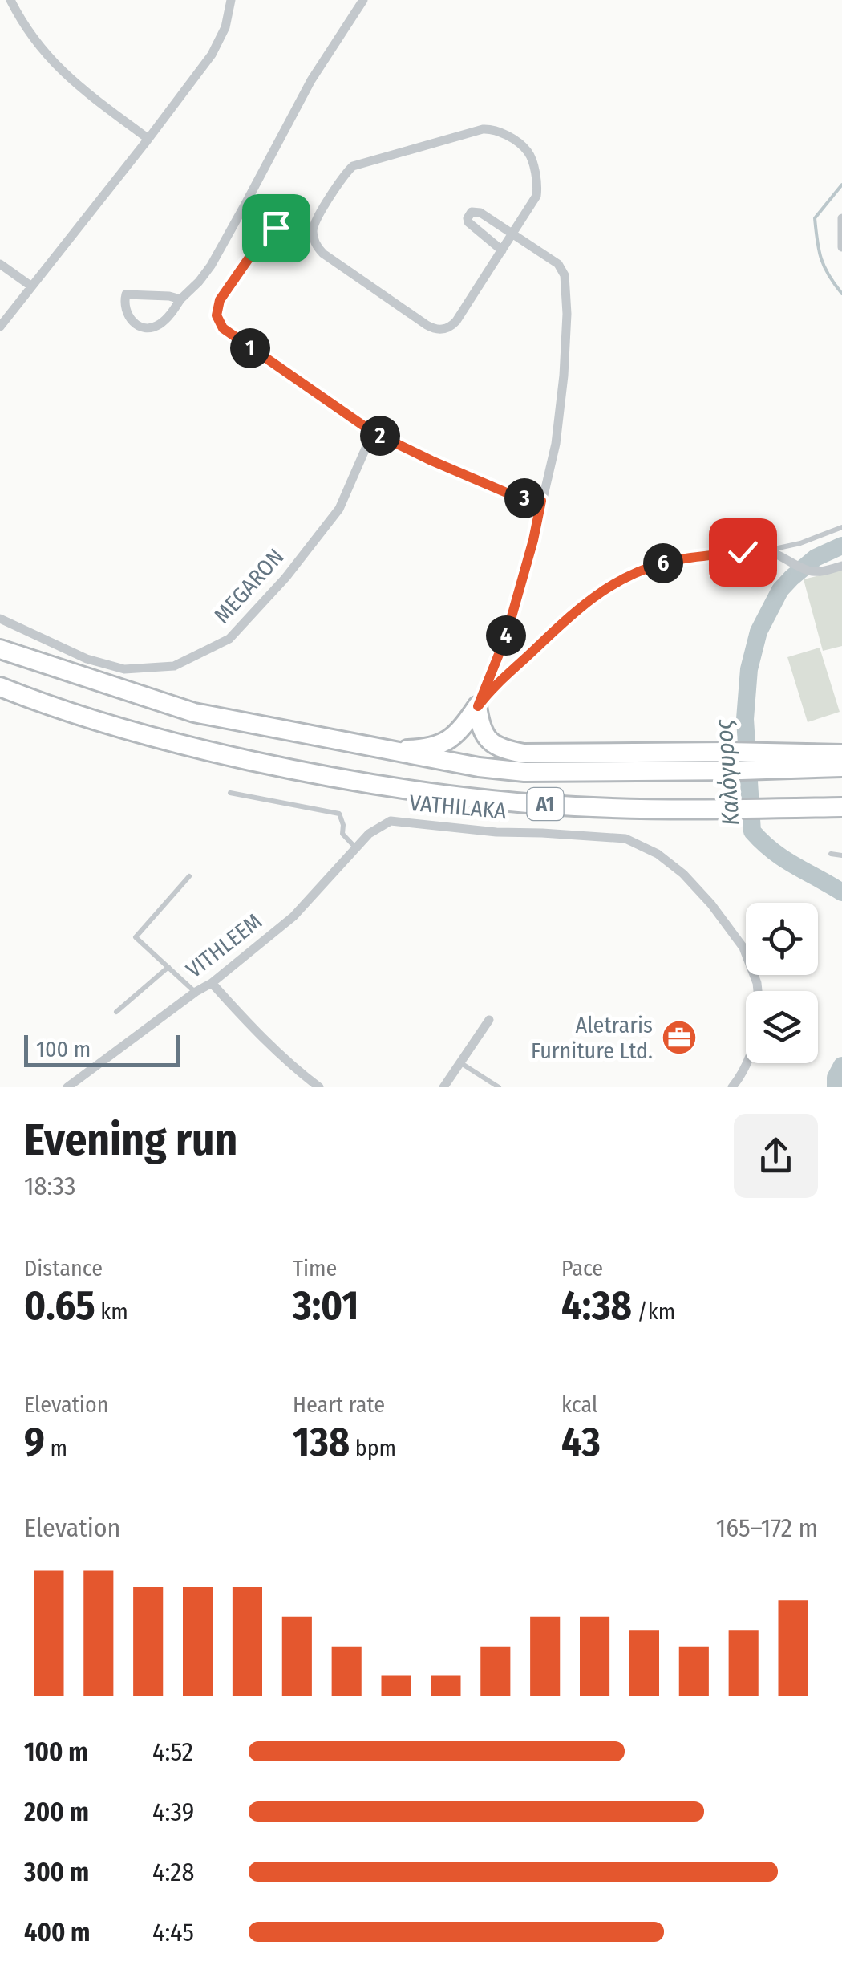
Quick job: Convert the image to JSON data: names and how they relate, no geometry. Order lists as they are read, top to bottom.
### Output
{
  "streets": {
    "highway": ["A1"],
    "street": ["MEGARON", "VATHILAKA", "VITHLEEM"]
  },
  "crossings": [
    ["VATHILAKA", "VITHLEEM"]
  ],
  "water": ["Καλόγυρος"],
  "places": {
    "office": ["Aletraris Furniture Ltd."]
  },
  "scale_bar": "100 m",
  "page": {
    "pins": [
      "1",
      "2",
      "3",
      "6",
      "4"
    ],
    "scale": "100 m",
    "heading": ["Evening run", "18:33"],
    "stats": [
      ["Distance", "0.65 km"],
      ["Time", "3:01"],
      ["Pace", "4:38 /km"],
      ["Elevation", "9 m"],
      ["Heart rate", "138 bpm"],
      ["kcal", "43"]
    ],
    "chart": ["Elevation", "165–172 m"],
    "list": [
      {
        "name": "100 m",
        "note": "4:52"
      },
      {
        "name": "200 m",
        "note": "4:39"
      },
      {
        "name": "300 m",
        "note": "4:28"
      },
      {
        "name": "400 m",
        "note": "4:45"
      }
    ]
  }
}
